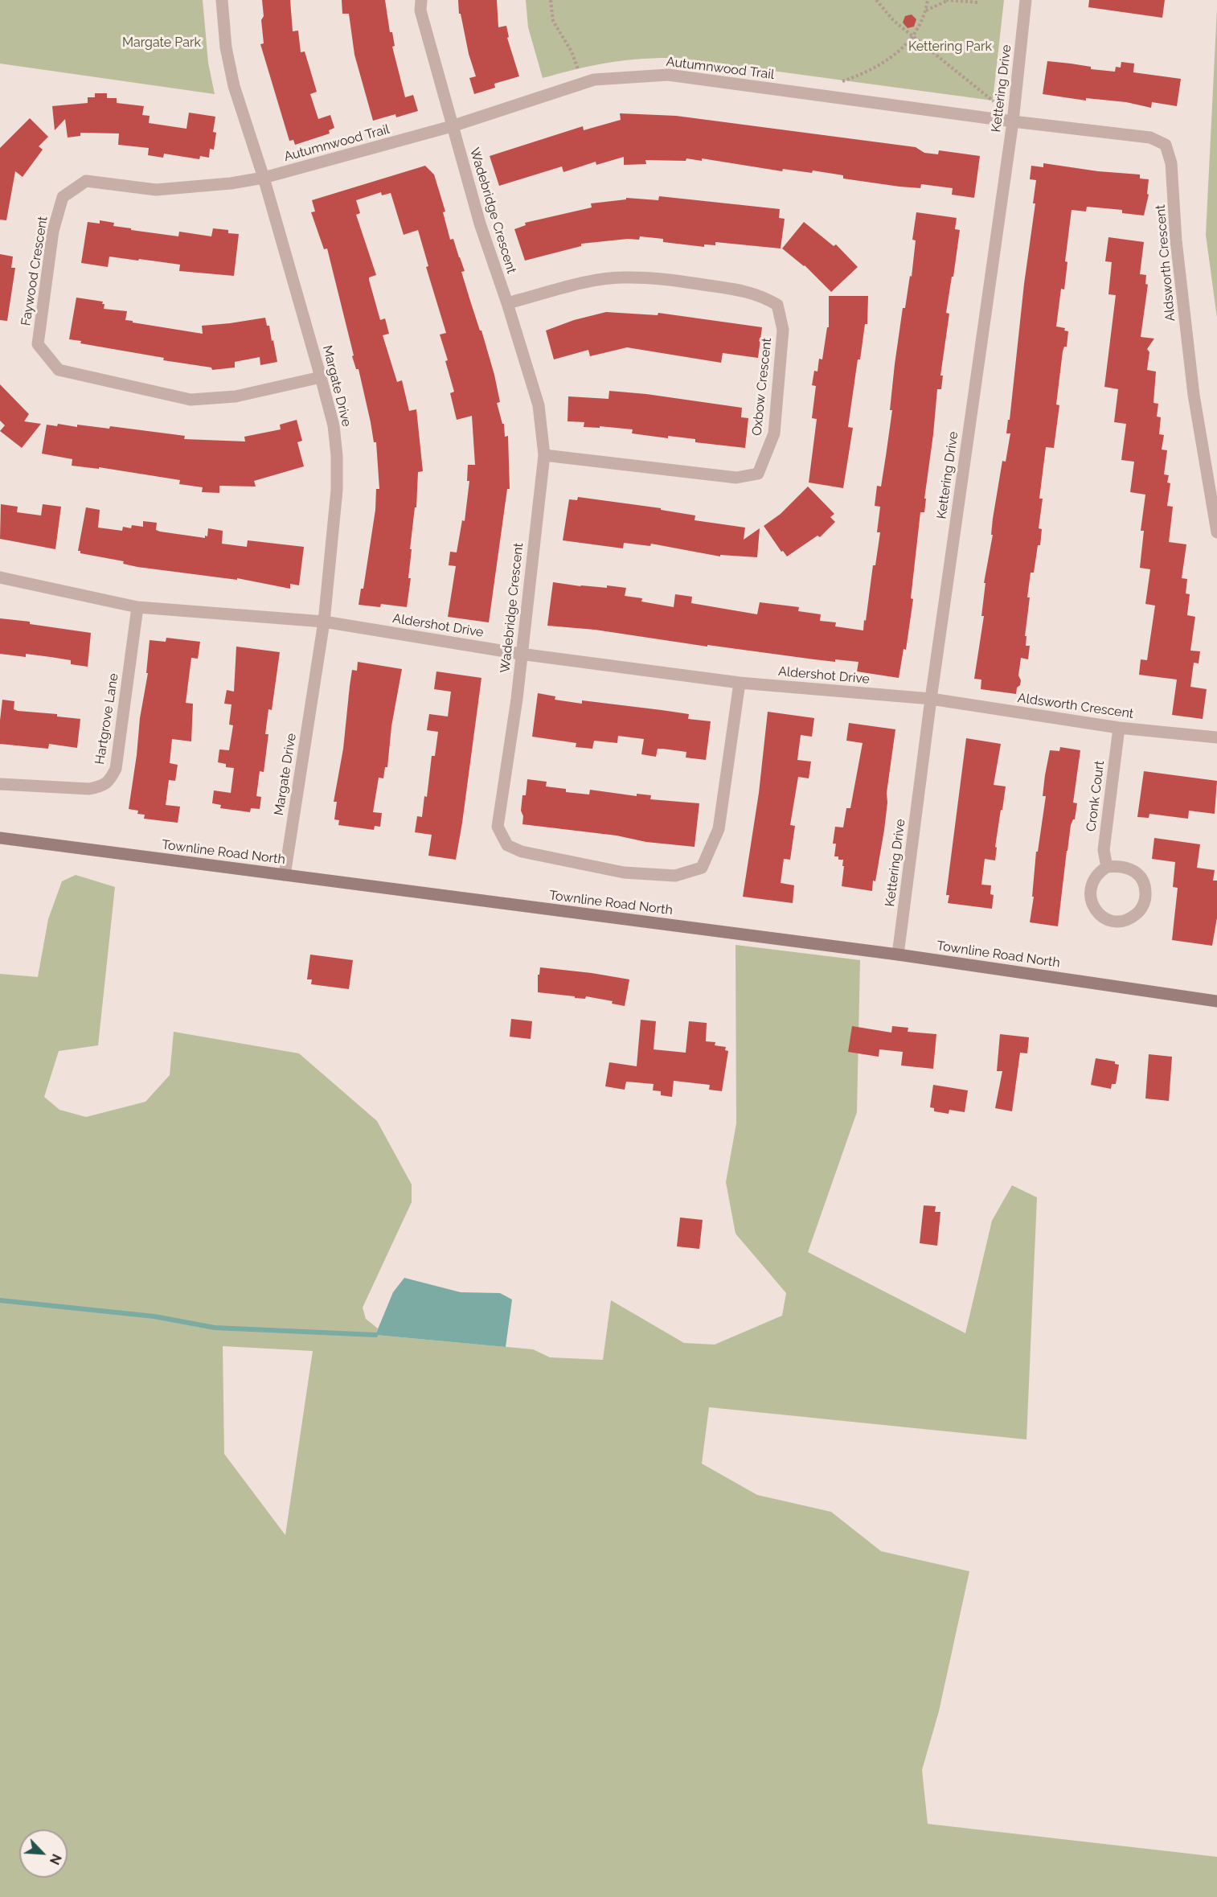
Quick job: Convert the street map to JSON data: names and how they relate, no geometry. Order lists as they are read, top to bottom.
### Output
{
  "streets": {
    "main road": ["Townline Road North"],
    "street": [
      "Autumnwood Trail",
      "Kettering Drive",
      "Wadebridge Crescent",
      "Aldsworth Crescent",
      "Faywood Crescent",
      "Margate Drive",
      "Oxbow Crescent",
      "Aldershot Drive",
      "Hartgrove Lane",
      "Cronk Court"
    ]
  },
  "crossings": [
    ["Autumnwood Trail", "Kettering Drive"],
    ["Autumnwood Trail", "Wadebridge Crescent"],
    ["Autumnwood Trail", "Aldsworth Crescent"],
    ["Autumnwood Trail", "Faywood Crescent"],
    ["Autumnwood Trail", "Margate Drive"],
    ["Kettering Drive", "Aldsworth Crescent"],
    ["Kettering Drive", "Aldershot Drive"],
    ["Kettering Drive", "Townline Road North"],
    ["Wadebridge Crescent", "Oxbow Crescent"],
    ["Wadebridge Crescent", "Aldershot Drive"],
    ["Aldsworth Crescent", "Aldershot Drive"],
    ["Aldsworth Crescent", "Cronk Court"],
    ["Faywood Crescent", "Margate Drive"],
    ["Margate Drive", "Aldershot Drive"],
    ["Margate Drive", "Townline Road North"],
    ["Aldershot Drive", "Hartgrove Lane"]
  ],
  "parks": ["Margate Park", "Kettering Park"],
  "north": "bottom right"
}
